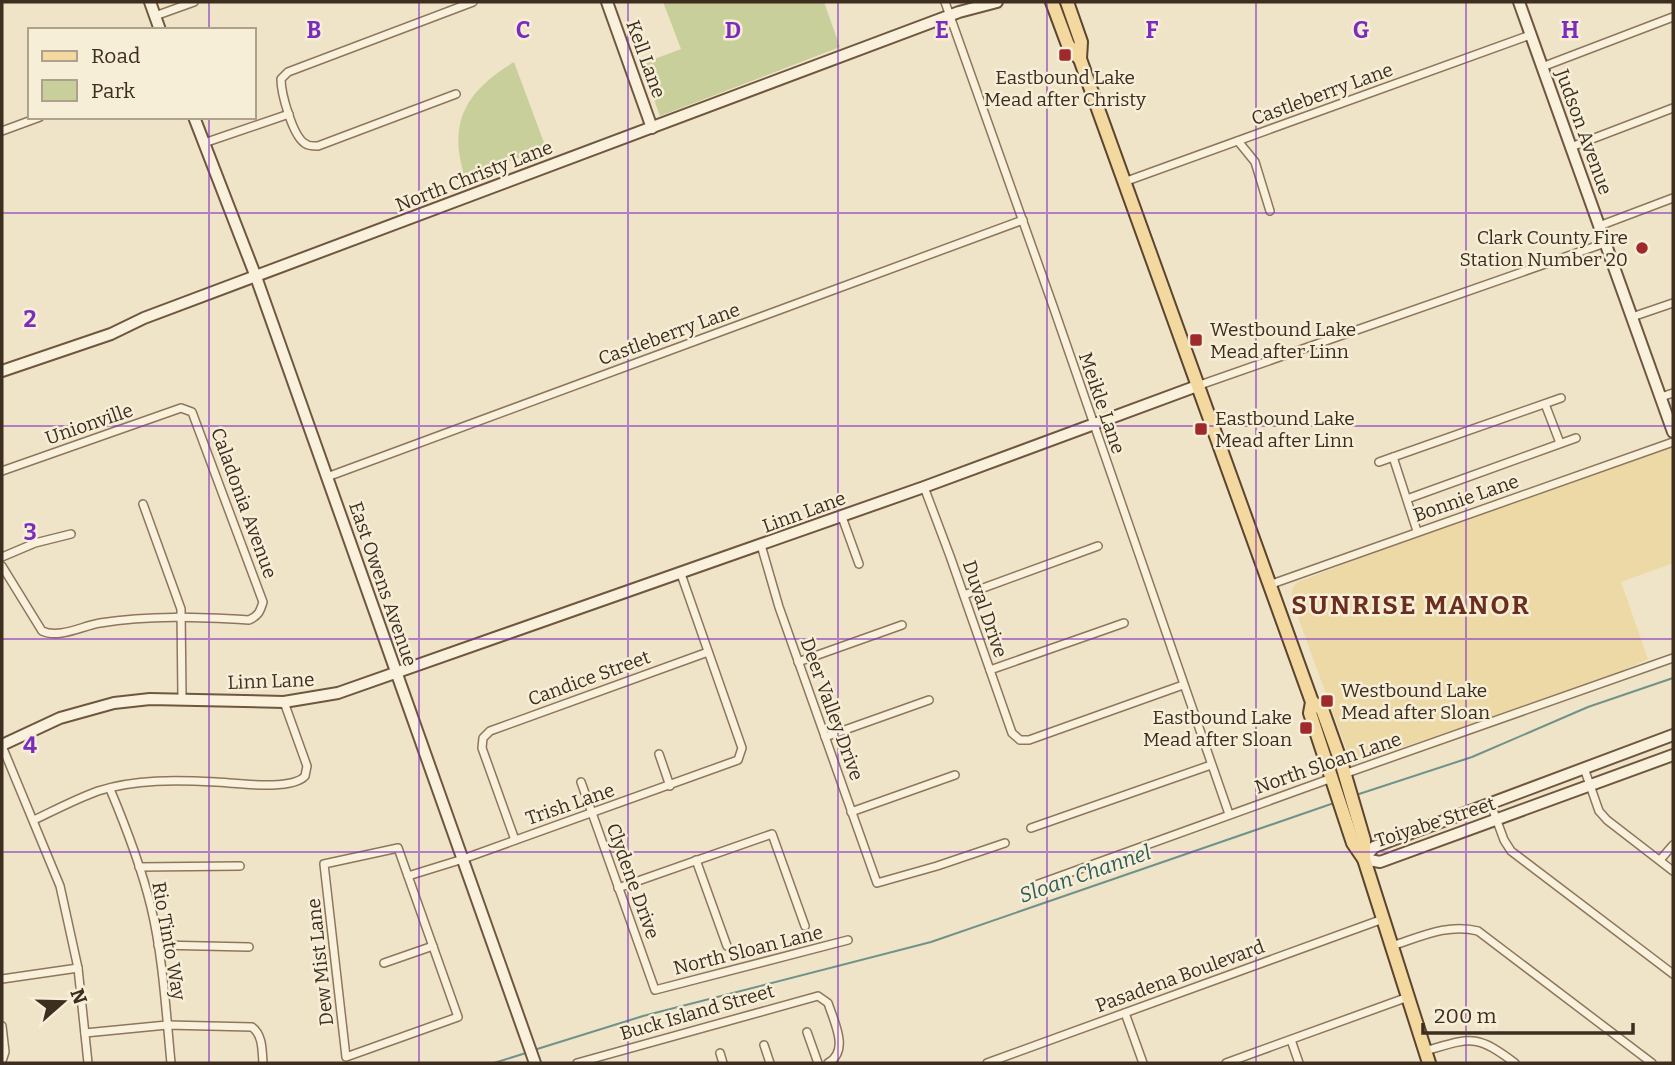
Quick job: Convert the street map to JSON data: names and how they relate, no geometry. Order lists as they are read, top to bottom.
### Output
{
  "streets": {
    "street": [
      "Kell Lane",
      "Castleberry Lane",
      "Judson Avenue",
      "North Christy Lane",
      "Meikle Lane",
      "Unionville",
      "Bonnie Lane",
      "Caladonia Avenue",
      "Linn Lane",
      "East Owens Avenue",
      "Duval Drive",
      "Candice Street",
      "Deer Valley Drive",
      "North Sloan Lane",
      "Trish Lane",
      "Toiyabe Street",
      "Clydene Drive",
      "Rio Tinto Way",
      "Dew Mist Lane",
      "Pasadena Boulevard",
      "Buck Island Street"
    ]
  },
  "crossings": [
    ["Kell Lane", "North Christy Lane"],
    ["Castleberry Lane", "Judson Avenue"],
    ["Castleberry Lane", "Meikle Lane"],
    ["Castleberry Lane", "East Owens Avenue"],
    ["Judson Avenue", "Linn Lane"],
    ["North Christy Lane", "Meikle Lane"],
    ["North Christy Lane", "East Owens Avenue"],
    ["Meikle Lane", "Linn Lane"],
    ["Meikle Lane", "Duval Drive"],
    ["Meikle Lane", "North Sloan Lane"],
    ["Unionville", "Caladonia Avenue"],
    ["Linn Lane", "East Owens Avenue"],
    ["Linn Lane", "Duval Drive"],
    ["Linn Lane", "Deer Valley Drive"],
    ["East Owens Avenue", "Trish Lane"],
    ["Candice Street", "Trish Lane"],
    ["North Sloan Lane", "Clydene Drive"],
    ["Trish Lane", "Clydene Drive"],
    ["Trish Lane", "Dew Mist Lane"]
  ],
  "districts": ["SUNRISE MANOR"],
  "water": ["Sloan Channel"],
  "places": {
    "transit": [
      "Eastbound Lake Mead after Christy",
      "Westbound Lake Mead after Linn",
      "Eastbound Lake Mead after Linn",
      "Westbound Lake Mead after Sloan",
      "Eastbound Lake Mead after Sloan"
    ],
    "other": ["Clark County Fire Station Number 20"]
  },
  "legend": ["Road", "Park"],
  "scale_bar": "200 m",
  "north": "right",
  "grid": {
    "columns": [
      "B",
      "C",
      "D",
      "E",
      "F",
      "G",
      "H"
    ],
    "rows": ["2", "3", "4"]
  }
}
